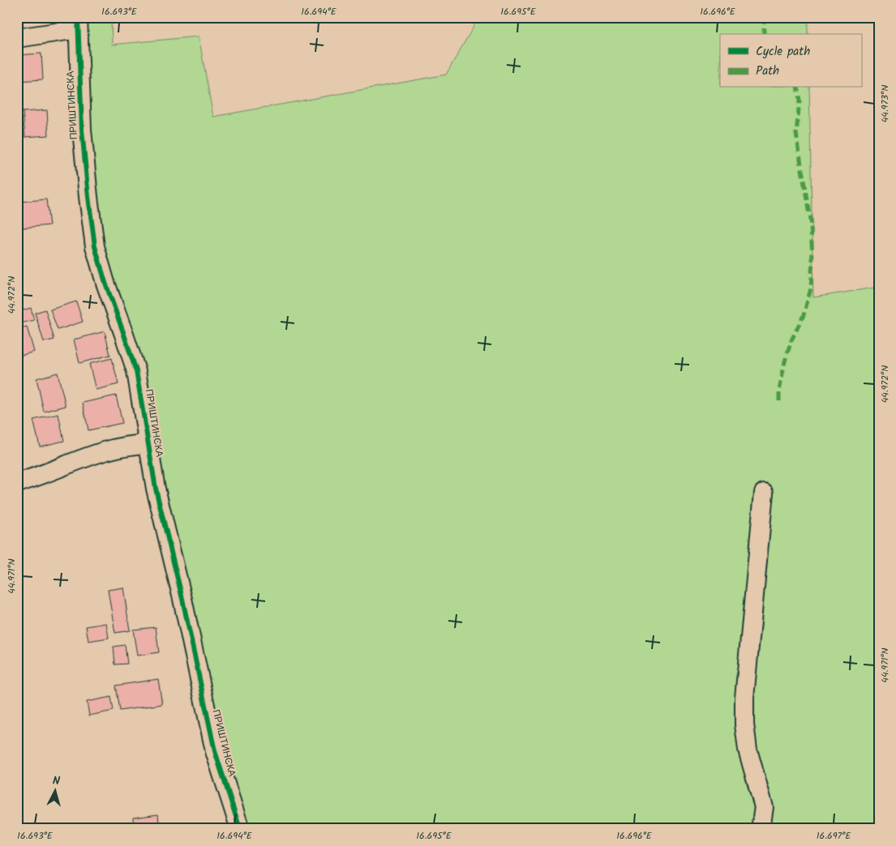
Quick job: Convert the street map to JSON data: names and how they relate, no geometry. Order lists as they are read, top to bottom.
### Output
{
  "streets": {
    "street": ["ПРИШТИНСКА"]
  },
  "legend": ["Cycle path", "Path"],
  "north": "top",
  "coordinates": [
    "16.693°E",
    "16.694°E",
    "16.695°E",
    "16.696°E",
    "44.973°N",
    "44.972°N",
    "44.971°N",
    "16.697°E"
  ]
}
